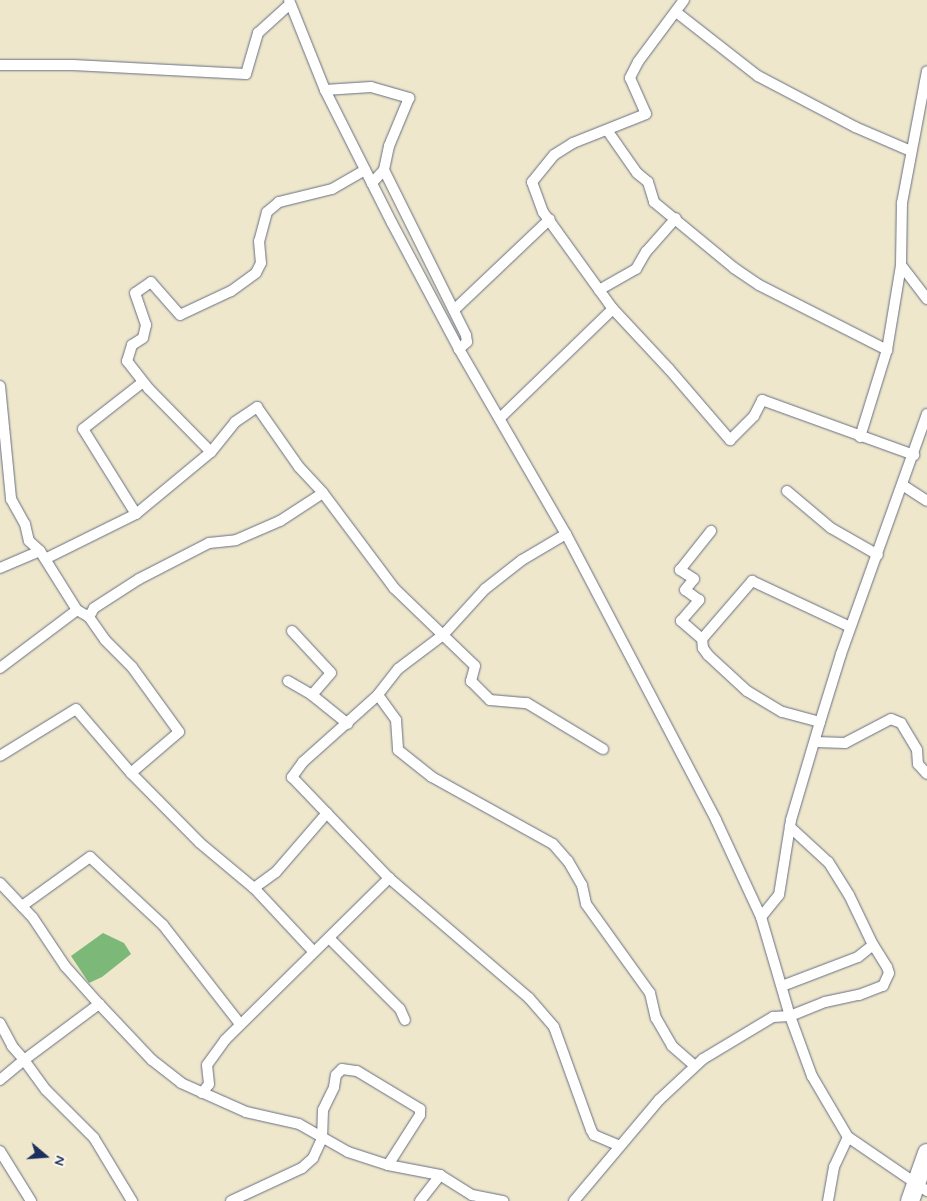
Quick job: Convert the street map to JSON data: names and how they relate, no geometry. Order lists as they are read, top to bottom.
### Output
{
  "north": "right"
}
